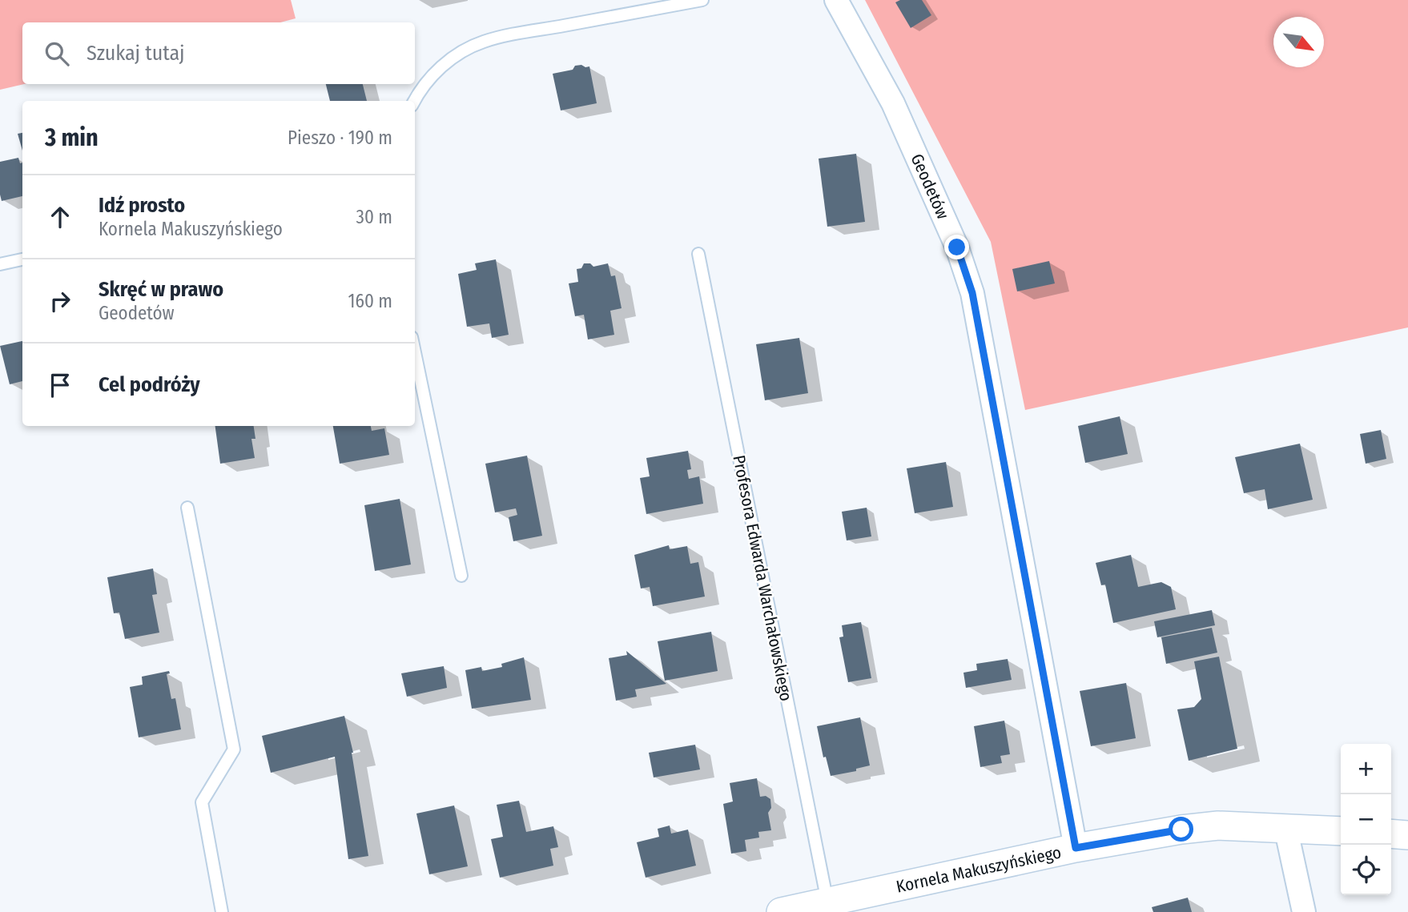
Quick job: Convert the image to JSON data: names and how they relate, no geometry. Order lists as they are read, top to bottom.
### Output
{
  "streets": {
    "street": ["Geodetów", "Kornela Makuszyńskiego"],
    "lane": ["Profesora Edwarda Warchałowskiego"]
  },
  "crossings": [
    ["Geodetów", "Kornela Makuszyńskiego"],
    ["Profesora Edwarda Warchałowskiego", "Kornela Makuszyńskiego"]
  ],
  "north": "bottom right",
  "page": {
    "search": "Szukaj tutaj",
    "heading": ["3 min", "Pieszo · 190 m"],
    "list": [
      ["Idź prosto", "Kornela Makuszyńskiego", "30 m"],
      ["Skręć w prawo", "Geodetów", "160 m"],
      "Cel podróży"
    ],
    "map_buttons": ["+", "−"]
  }
}
